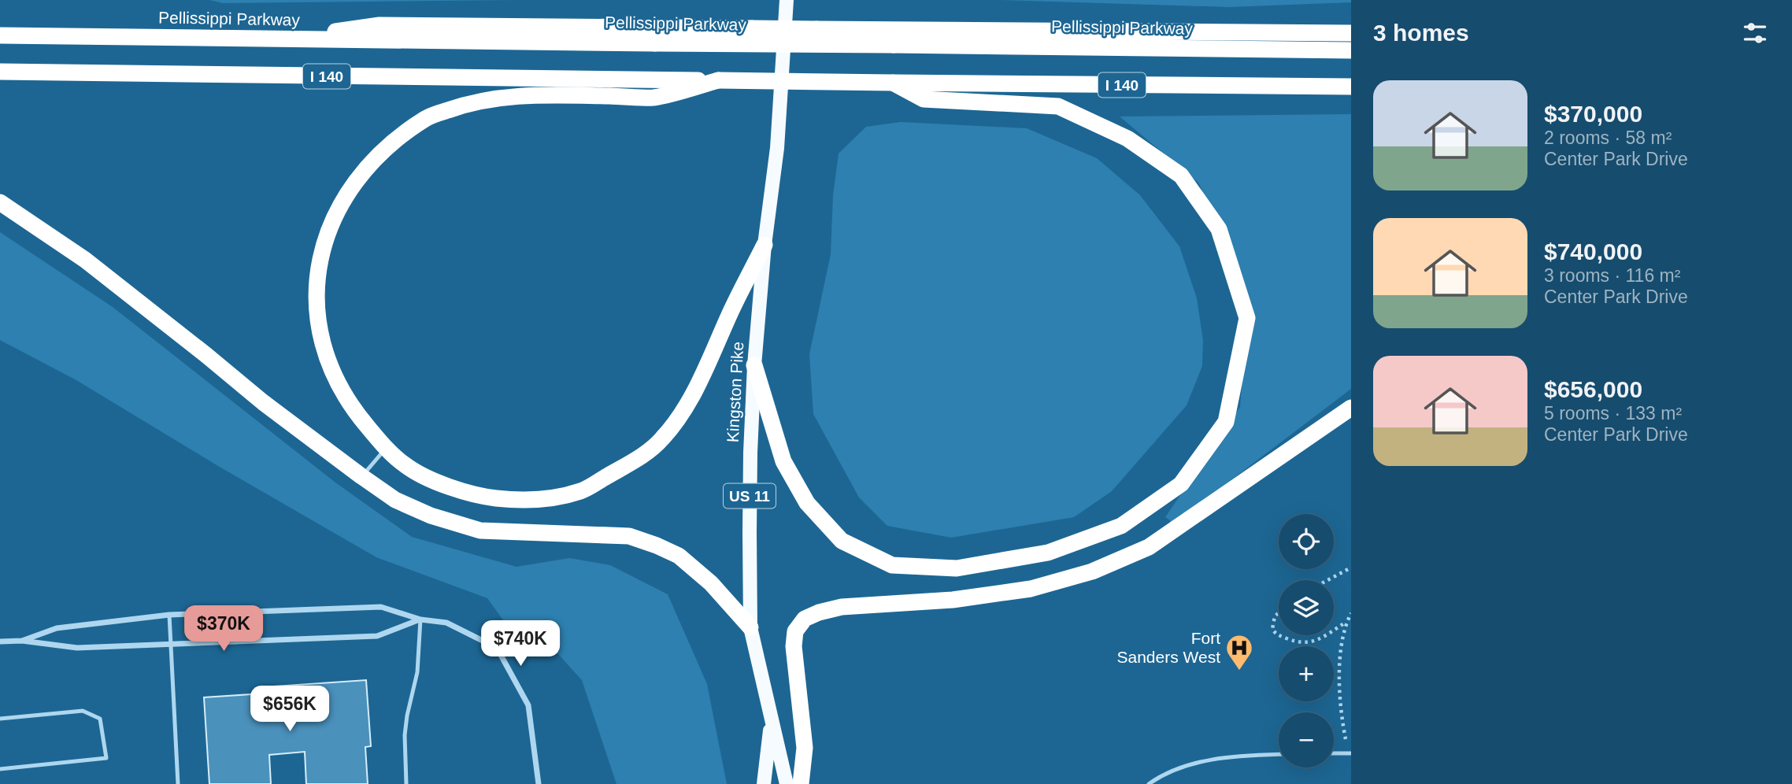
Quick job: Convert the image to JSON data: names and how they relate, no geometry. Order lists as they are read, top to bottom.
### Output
{
  "streets": {
    "highway": ["Pellissippi Parkway", "I 140"],
    "main road": ["Kingston Pike", "US 11"]
  },
  "places": {
    "hospital": ["Fort Sanders West"]
  },
  "page": {
    "heading": "3 homes",
    "list": [
      {
        "name": "$370,000",
        "note": "2 rooms · 58 m² · Center Park Drive"
      },
      {
        "name": "$740,000",
        "note": "3 rooms · 116 m² · Center Park Drive"
      },
      {
        "name": "$656,000",
        "note": "5 rooms · 133 m² · Center Park Drive"
      }
    ],
    "map_buttons": ["+", "−"],
    "price": ["$370K", "$740K", "$656K"]
  }
}
